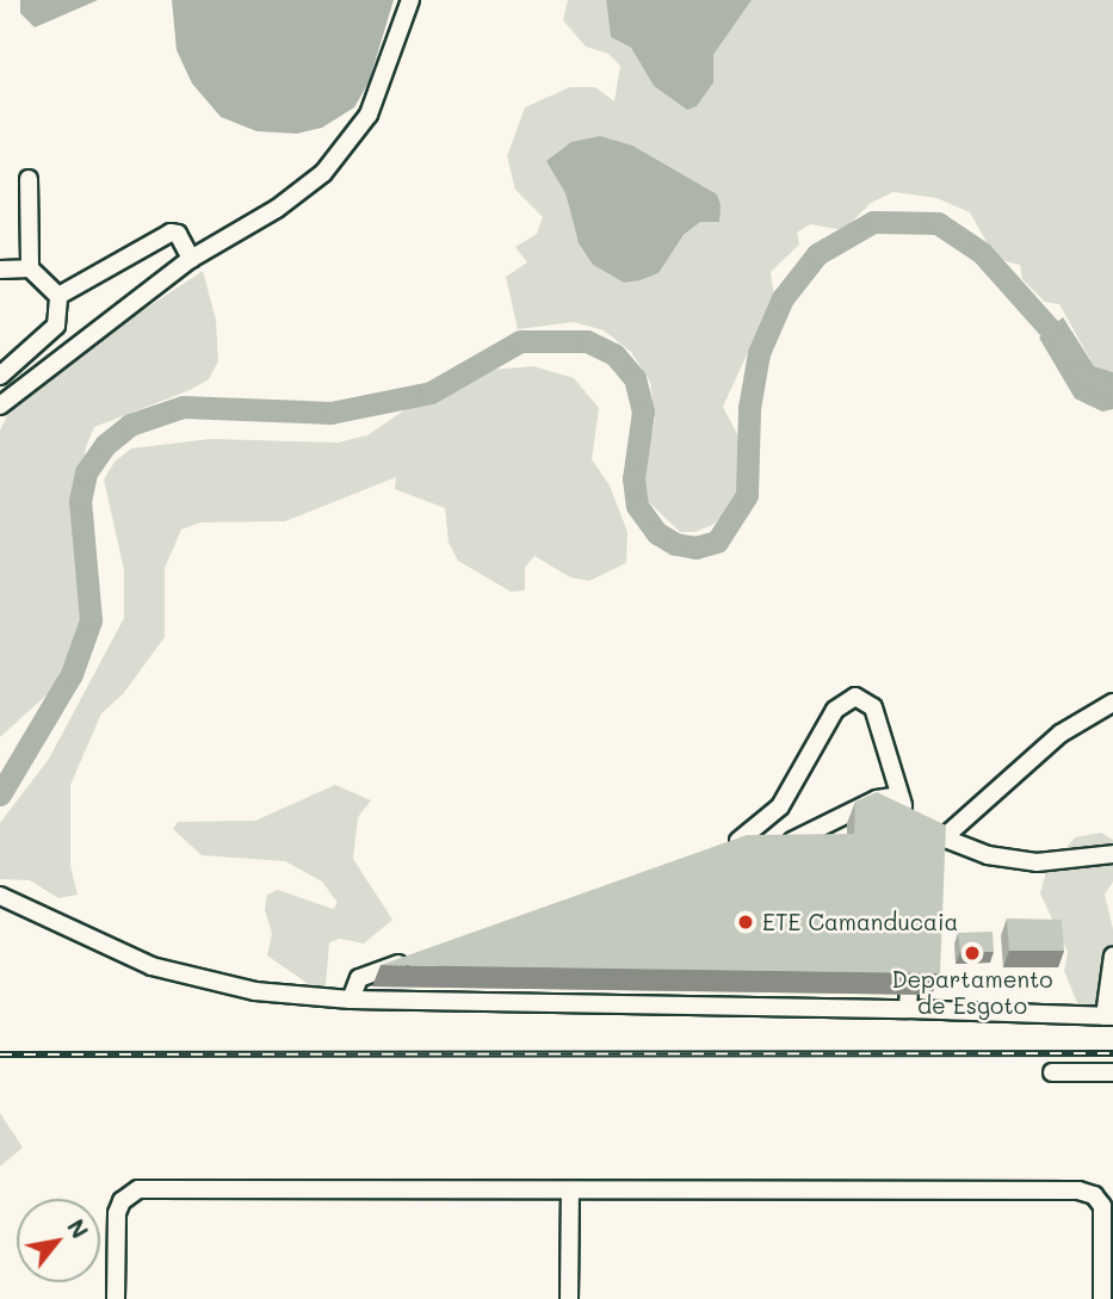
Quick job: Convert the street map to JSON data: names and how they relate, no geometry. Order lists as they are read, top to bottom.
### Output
{
  "places": ["ETE Camanducaia", "Departamento de Esgoto"],
  "north": "top right"
}
